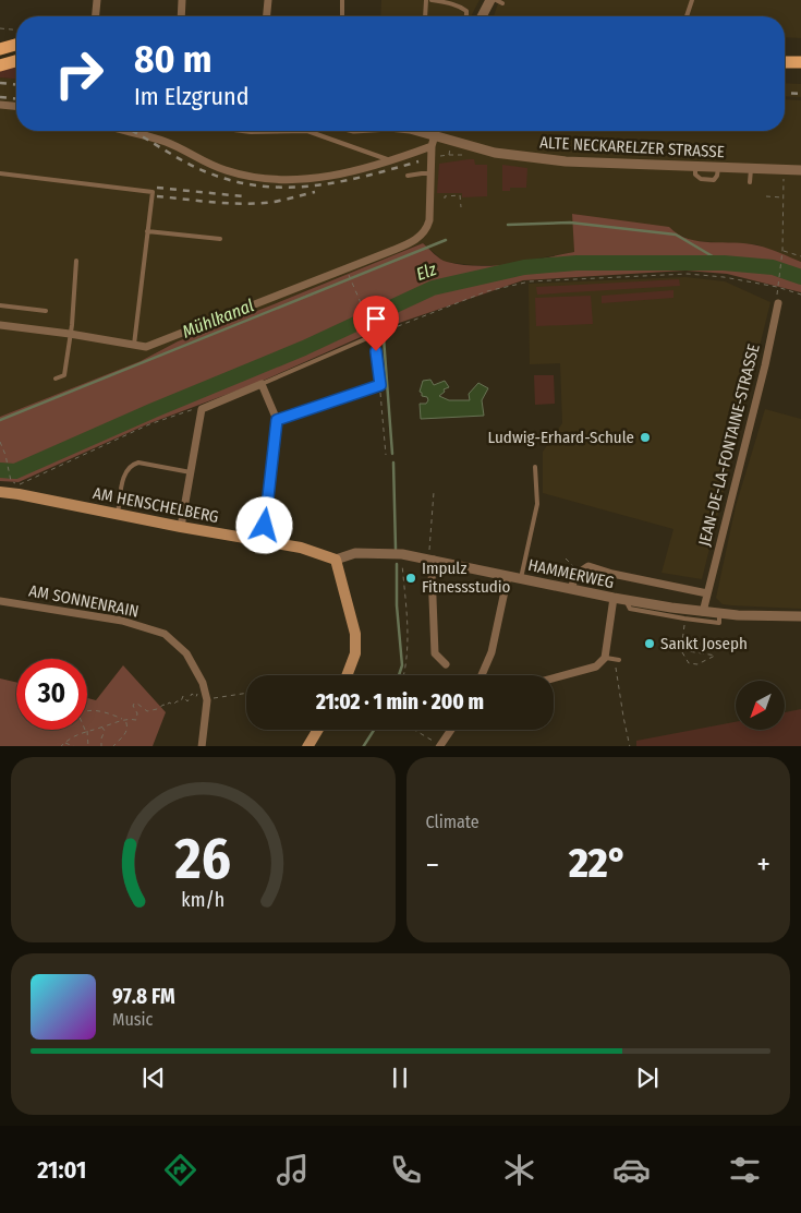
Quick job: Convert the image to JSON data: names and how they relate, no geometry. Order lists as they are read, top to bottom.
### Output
{
  "streets": {
    "main road": ["AM HENSCHELBERG"],
    "street": [
      "ALTE NECKARELZER STRASSE",
      "JEAN-DE-LA-FONTAINE-STRASSE",
      "HAMMERWEG",
      "AM SONNENRAIN"
    ]
  },
  "crossings": [
    ["JEAN-DE-LA-FONTAINE-STRASSE", "HAMMERWEG"],
    ["AM HENSCHELBERG", "HAMMERWEG"]
  ],
  "water": ["Elz", "Mühlkanal"],
  "places": ["Ludwig-Erhard-Schule", "Impulz Fitnessstudio", "Sankt Joseph"],
  "north": "bottom left",
  "page": {
    "turn": ["80 m", "Im Elzgrund"],
    "limit": "30",
    "trip": "21:02 · 1 min · 200 m",
    "tile": "Climate",
    "heat": ["−", "22°", "+"],
    "song": ["97.8 FM", "Music"],
    "tabs": "21:01",
    "gauge": ["26", "km/h"]
  }
}
